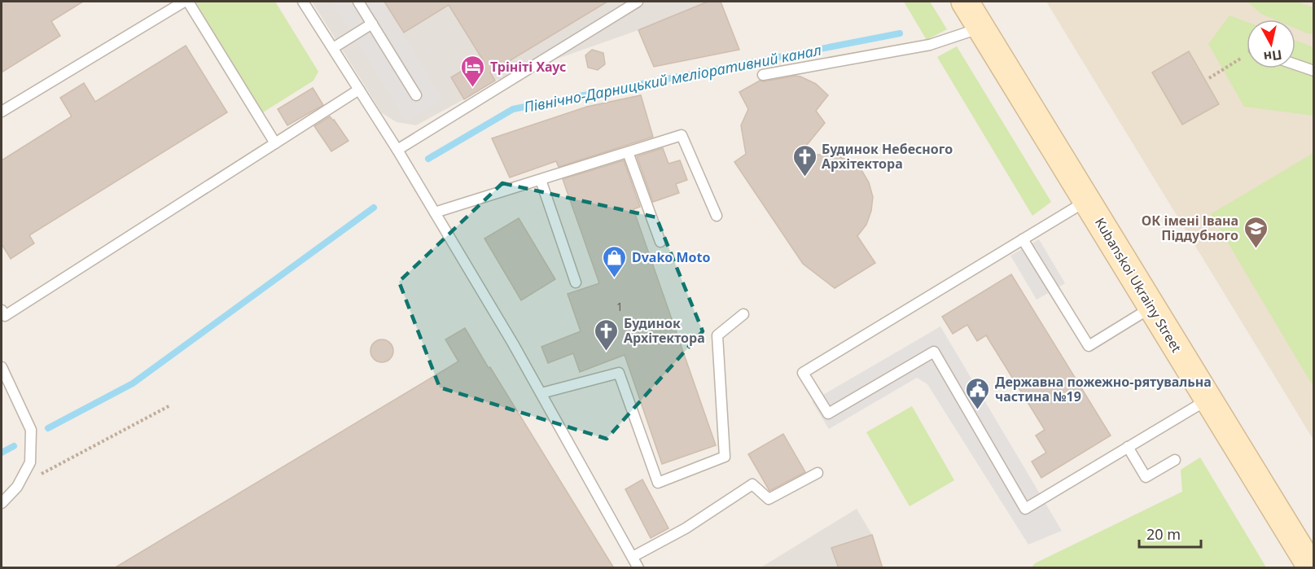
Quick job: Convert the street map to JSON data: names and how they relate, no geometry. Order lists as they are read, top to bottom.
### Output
{
  "streets": {
    "street": ["Kubanskoi Ukrainy Street"]
  },
  "water": ["Північно-Дарницький меліоративний канал"],
  "places": {
    "hotel": ["Трініті Хаус"],
    "church": ["Будинок Небесного Архітектора", "Будинок Архітектора"],
    "school or university": ["ОК імені Івана Піддубного"],
    "shop": ["Dvako Moto"],
    "public building": ["Державна пожежно-рятувальна частина №19"]
  },
  "house_numbers": ["1"],
  "scale_bar": "20 m",
  "north": "bottom"
}
